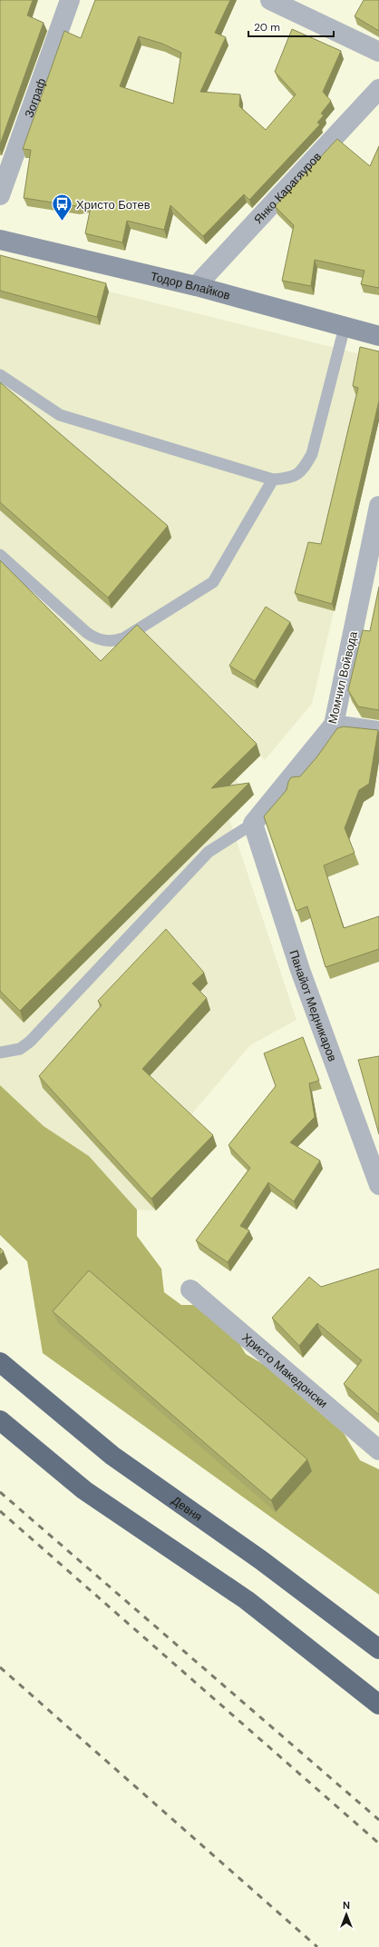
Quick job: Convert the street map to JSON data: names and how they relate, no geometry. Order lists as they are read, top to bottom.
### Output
{
  "streets": {
    "highway": ["Девня"],
    "street": [
      "Зограф",
      "Янко Карагяуров",
      "Тодор Влайков",
      "Момчил Войвода",
      "Панайот Медникаров",
      "Христо Македонски"
    ]
  },
  "crossings": [
    ["Янко Карагяуров", "Тодор Влайков"],
    ["Момчил Войвода", "Панайот Медникаров"]
  ],
  "places": {
    "bus stop": ["Христо Ботев"]
  },
  "scale_bar": "20 m",
  "north": "top"
}
